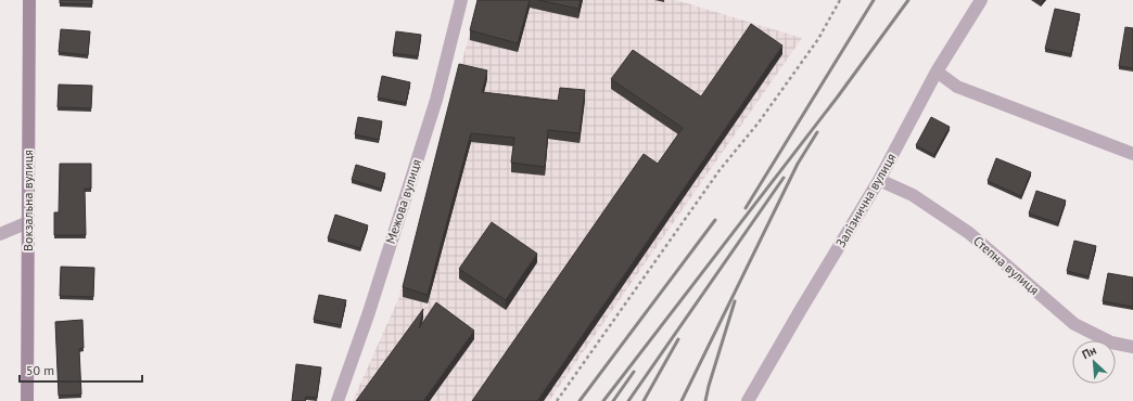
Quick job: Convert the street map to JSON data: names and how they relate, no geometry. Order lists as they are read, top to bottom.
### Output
{
  "streets": {
    "main road": ["Вокзальна вулиця"],
    "street": ["Залізнична вулиця", "Межова вулиця", "Степна вулиця"]
  },
  "crossings": [
    ["Залізнична вулиця", "Степна вулиця"]
  ],
  "scale_bar": "50 m",
  "north": "top left"
}
